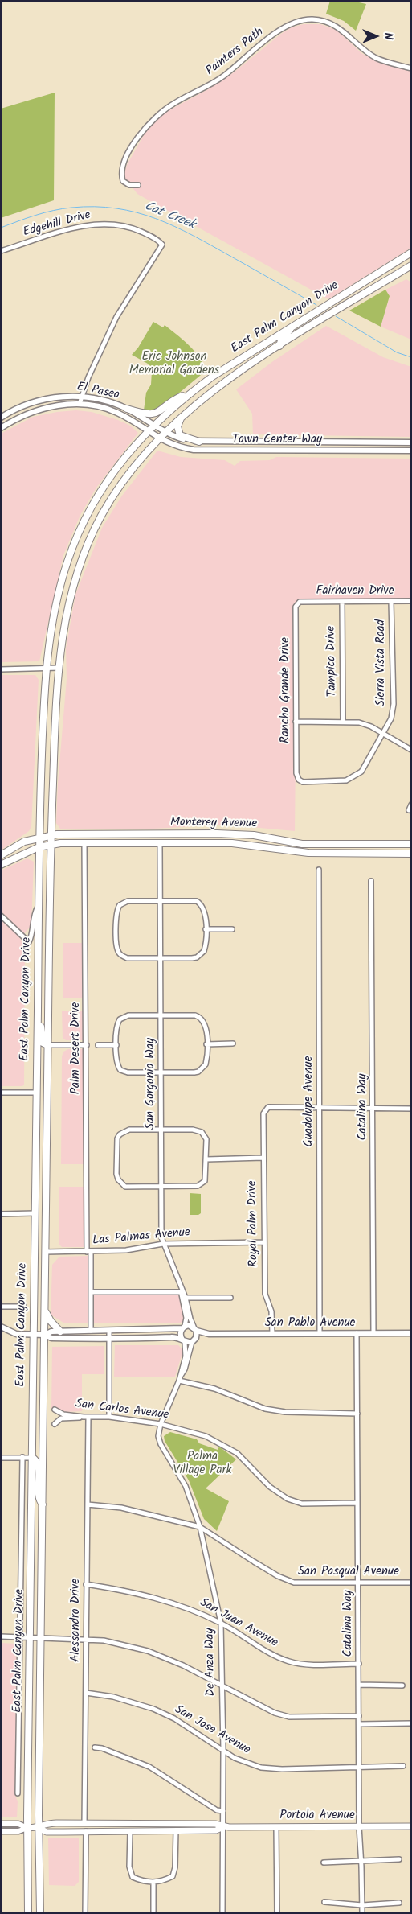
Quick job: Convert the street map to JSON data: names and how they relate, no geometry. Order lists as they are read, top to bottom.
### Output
{
  "streets": {
    "main road": ["East Palm Canyon Drive", "Monterey Avenue", "Portola Avenue"],
    "street": [
      "Painters Path",
      "Edgehill Drive",
      "El Paseo",
      "Town Center Way",
      "Fairhaven Drive",
      "Tampico Drive",
      "Sierra Vista Road",
      "Rancho Grande Drive",
      "Palm Desert Drive",
      "San Gorgonio Way",
      "Guadalupe Avenue",
      "Catalina Way",
      "Royal Palm Drive",
      "Las Palmas Avenue",
      "San Pablo Avenue",
      "San Carlos Avenue",
      "San Pasqual Avenue",
      "Alessandro Drive",
      "San Juan Avenue",
      "De Anza Way",
      "San Jose Avenue"
    ]
  },
  "crossings": [
    ["Edgehill Drive", "El Paseo"],
    ["East Palm Canyon Drive", "El Paseo"],
    ["East Palm Canyon Drive", "Town Center Way"],
    ["East Palm Canyon Drive", "Monterey Avenue"],
    ["East Palm Canyon Drive", "Las Palmas Avenue"],
    ["East Palm Canyon Drive", "San Pablo Avenue"],
    ["East Palm Canyon Drive", "Portola Avenue"],
    ["El Paseo", "Town Center Way"],
    ["Fairhaven Drive", "Tampico Drive"],
    ["Fairhaven Drive", "Sierra Vista Road"],
    ["Fairhaven Drive", "Rancho Grande Drive"],
    ["Sierra Vista Road", "Rancho Grande Drive"],
    ["Monterey Avenue", "Palm Desert Drive"],
    ["Monterey Avenue", "San Gorgonio Way"],
    ["Palm Desert Drive", "Las Palmas Avenue"],
    ["Palm Desert Drive", "San Pablo Avenue"],
    ["San Gorgonio Way", "Las Palmas Avenue"],
    ["San Gorgonio Way", "San Pablo Avenue"],
    ["Guadalupe Avenue", "Royal Palm Drive"],
    ["Guadalupe Avenue", "San Pablo Avenue"],
    ["Catalina Way", "San Pablo Avenue"],
    ["Catalina Way", "San Carlos Avenue"],
    ["Catalina Way", "San Pasqual Avenue"],
    ["Catalina Way", "San Juan Avenue"],
    ["Catalina Way", "San Jose Avenue"],
    ["Catalina Way", "Portola Avenue"],
    ["Royal Palm Drive", "Las Palmas Avenue"],
    ["Royal Palm Drive", "San Pablo Avenue"],
    ["San Carlos Avenue", "Alessandro Drive"],
    ["San Carlos Avenue", "De Anza Way"],
    ["San Pasqual Avenue", "Alessandro Drive"],
    ["San Pasqual Avenue", "De Anza Way"],
    ["Alessandro Drive", "San Juan Avenue"],
    ["Alessandro Drive", "San Jose Avenue"],
    ["Alessandro Drive", "Portola Avenue"],
    ["San Juan Avenue", "De Anza Way"],
    ["De Anza Way", "San Jose Avenue"],
    ["De Anza Way", "Portola Avenue"]
  ],
  "water": ["Cat Creek"],
  "parks": ["Eric Johnson Memorial Gardens", "Palma Village Park"],
  "north": "right"
}
